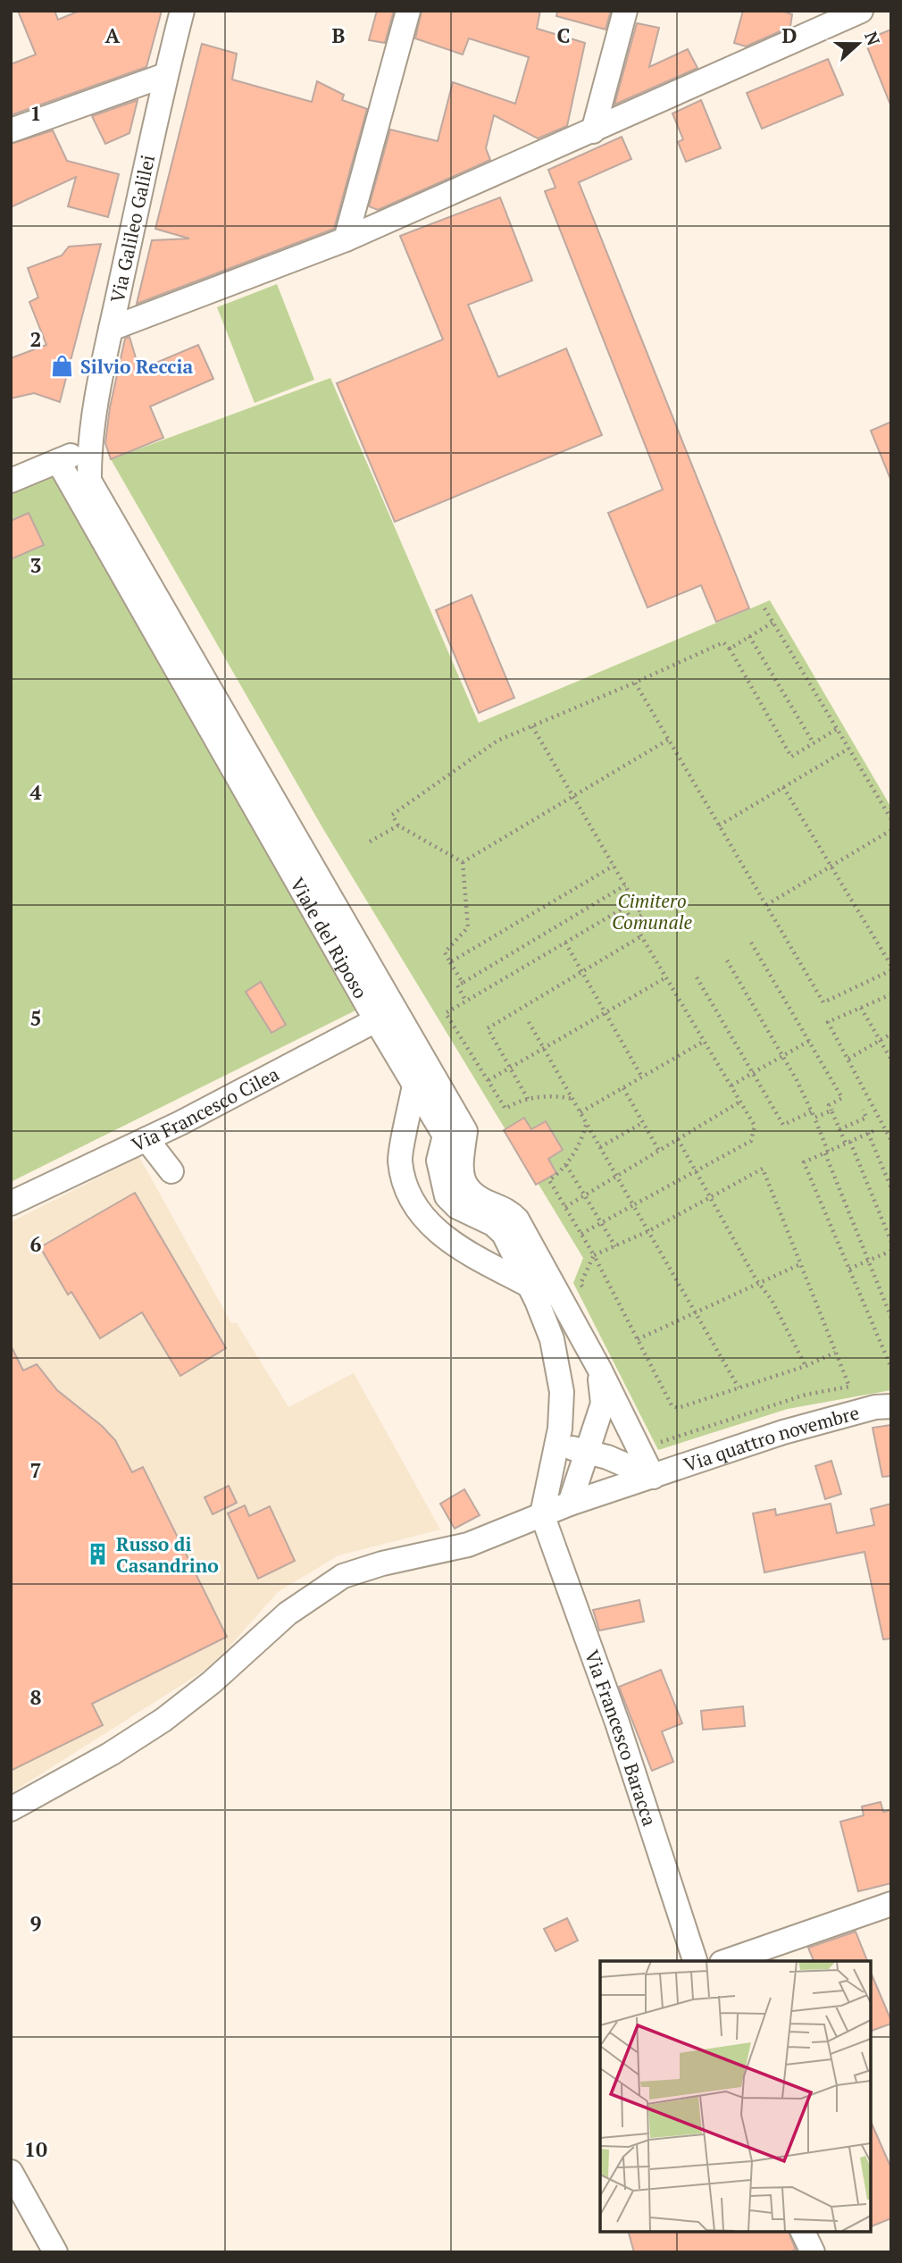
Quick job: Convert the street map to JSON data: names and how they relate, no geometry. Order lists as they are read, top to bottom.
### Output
{
  "streets": {
    "street": [
      "Via Galileo Galilei",
      "Viale del Riposo",
      "Via Francesco Cilea",
      "Via quattro novembre",
      "Via Francesco Baracca"
    ]
  },
  "crossings": [
    ["Via Galileo Galilei", "Viale del Riposo"],
    ["Viale del Riposo", "Via Francesco Cilea"],
    ["Viale del Riposo", "Via quattro novembre"],
    ["Viale del Riposo", "Via Francesco Baracca"]
  ],
  "parks": ["Cimitero Comunale"],
  "places": {
    "shop": ["Silvio Reccia"],
    "building": ["Russo di Casandrino"]
  },
  "north": "right",
  "grid": {
    "columns": [
      "A",
      "B",
      "C",
      "D"
    ],
    "rows": [
      "1",
      "2",
      "3",
      "4",
      "5",
      "6",
      "7",
      "8",
      "9",
      "10"
    ]
  }
}
